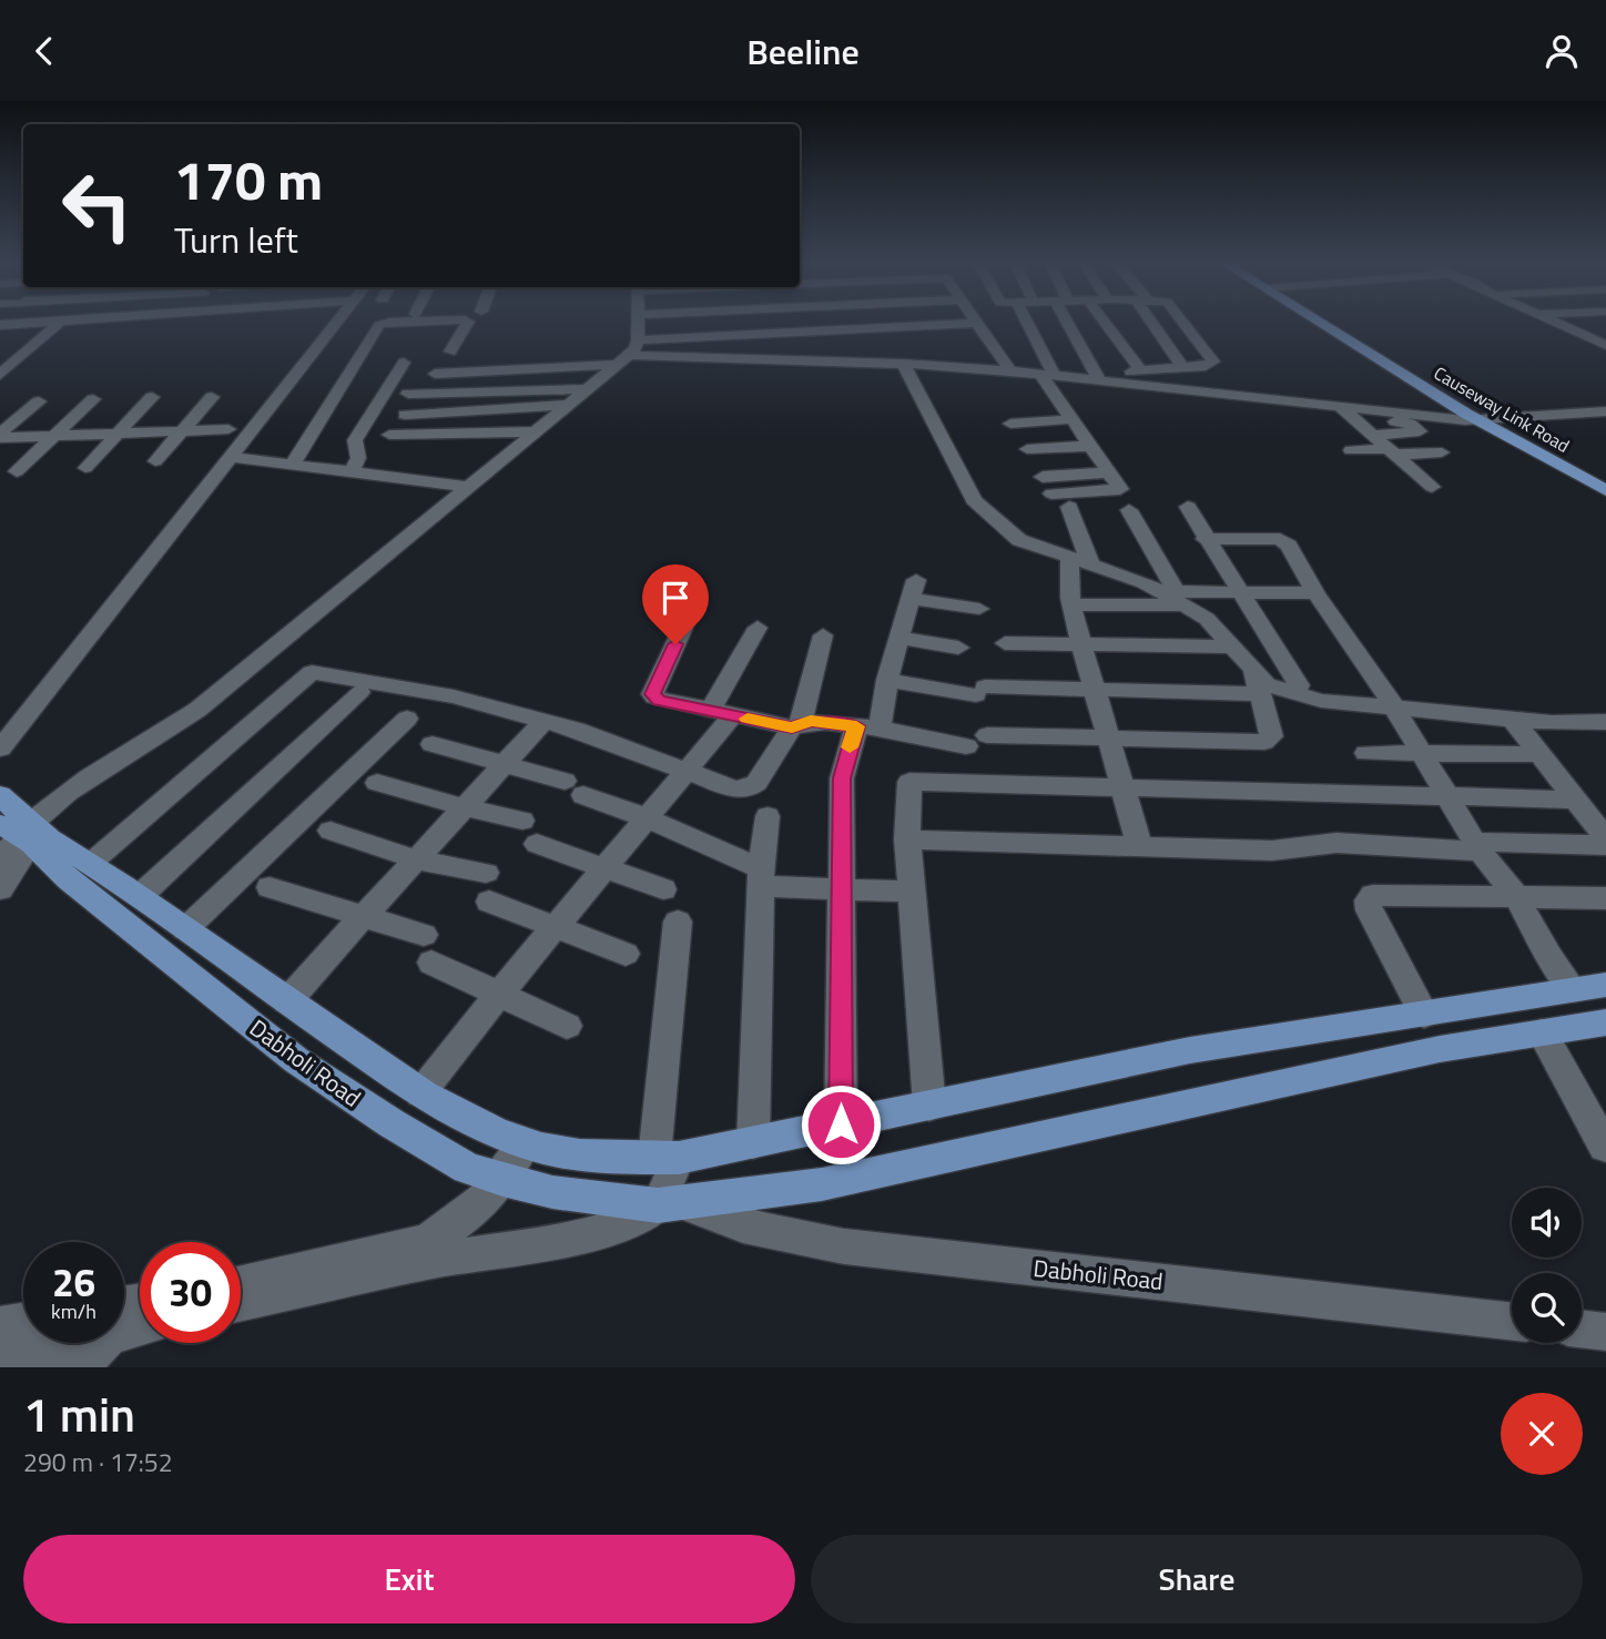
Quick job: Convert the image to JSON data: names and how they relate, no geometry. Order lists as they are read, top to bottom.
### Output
{
  "streets": {
    "main road": ["Causeway Link Road", "Dabholi Road"]
  },
  "page": {
    "header": "Beeline",
    "turn": ["170 m", "Turn left"],
    "speed": "26 km/h",
    "limit": "30",
    "heading": ["1 min", "290 m · 17:52"],
    "buttons": ["Exit", "Share"]
  }
}
